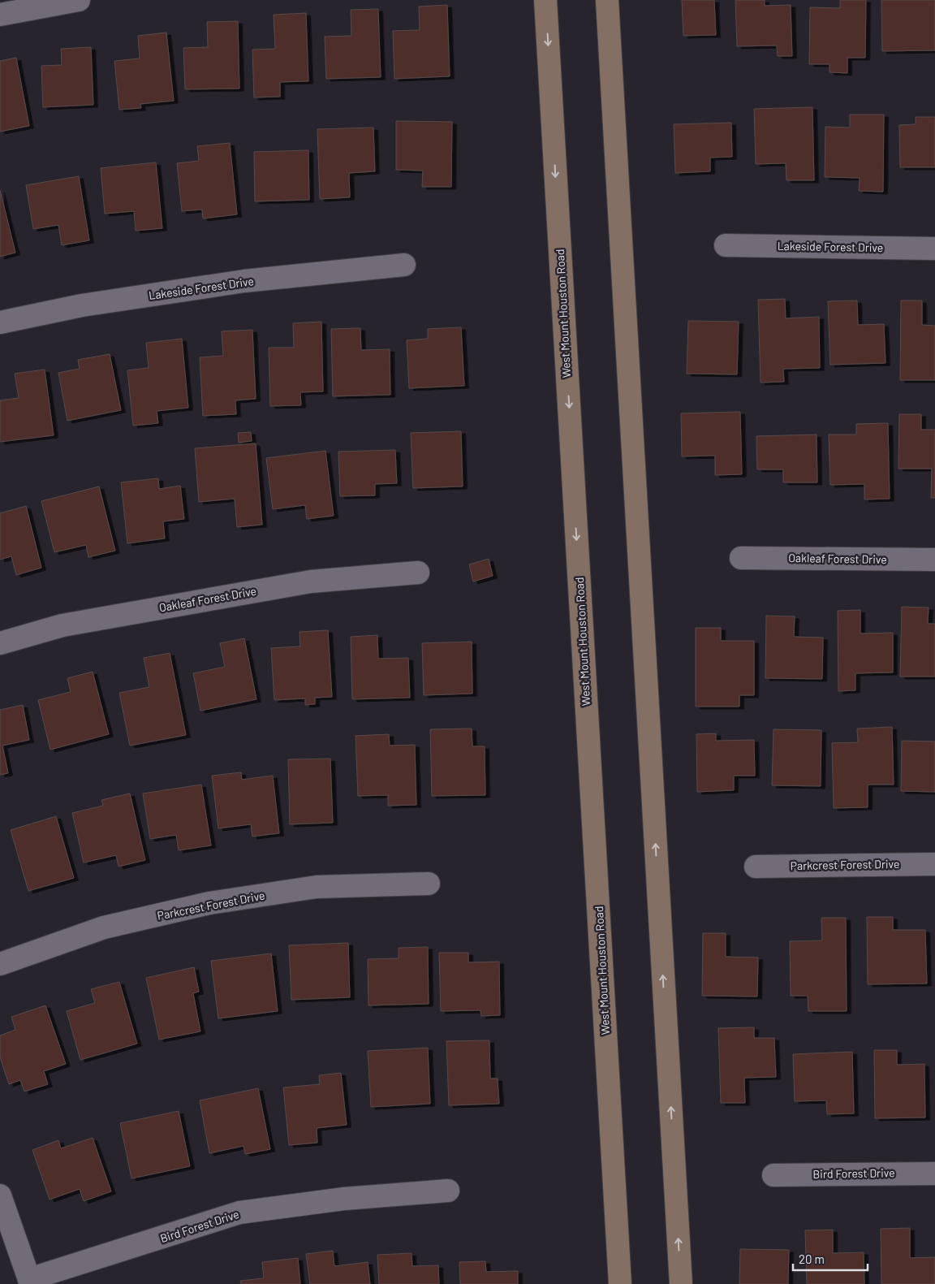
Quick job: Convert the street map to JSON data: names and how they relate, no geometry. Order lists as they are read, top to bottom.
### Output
{
  "streets": {
    "main road": ["West Mount Houston Road"],
    "street": [
      "Lakeside Forest Drive",
      "Oakleaf Forest Drive",
      "Parkcrest Forest Drive",
      "Bird Forest Drive"
    ]
  },
  "scale_bar": "20 m"
}
